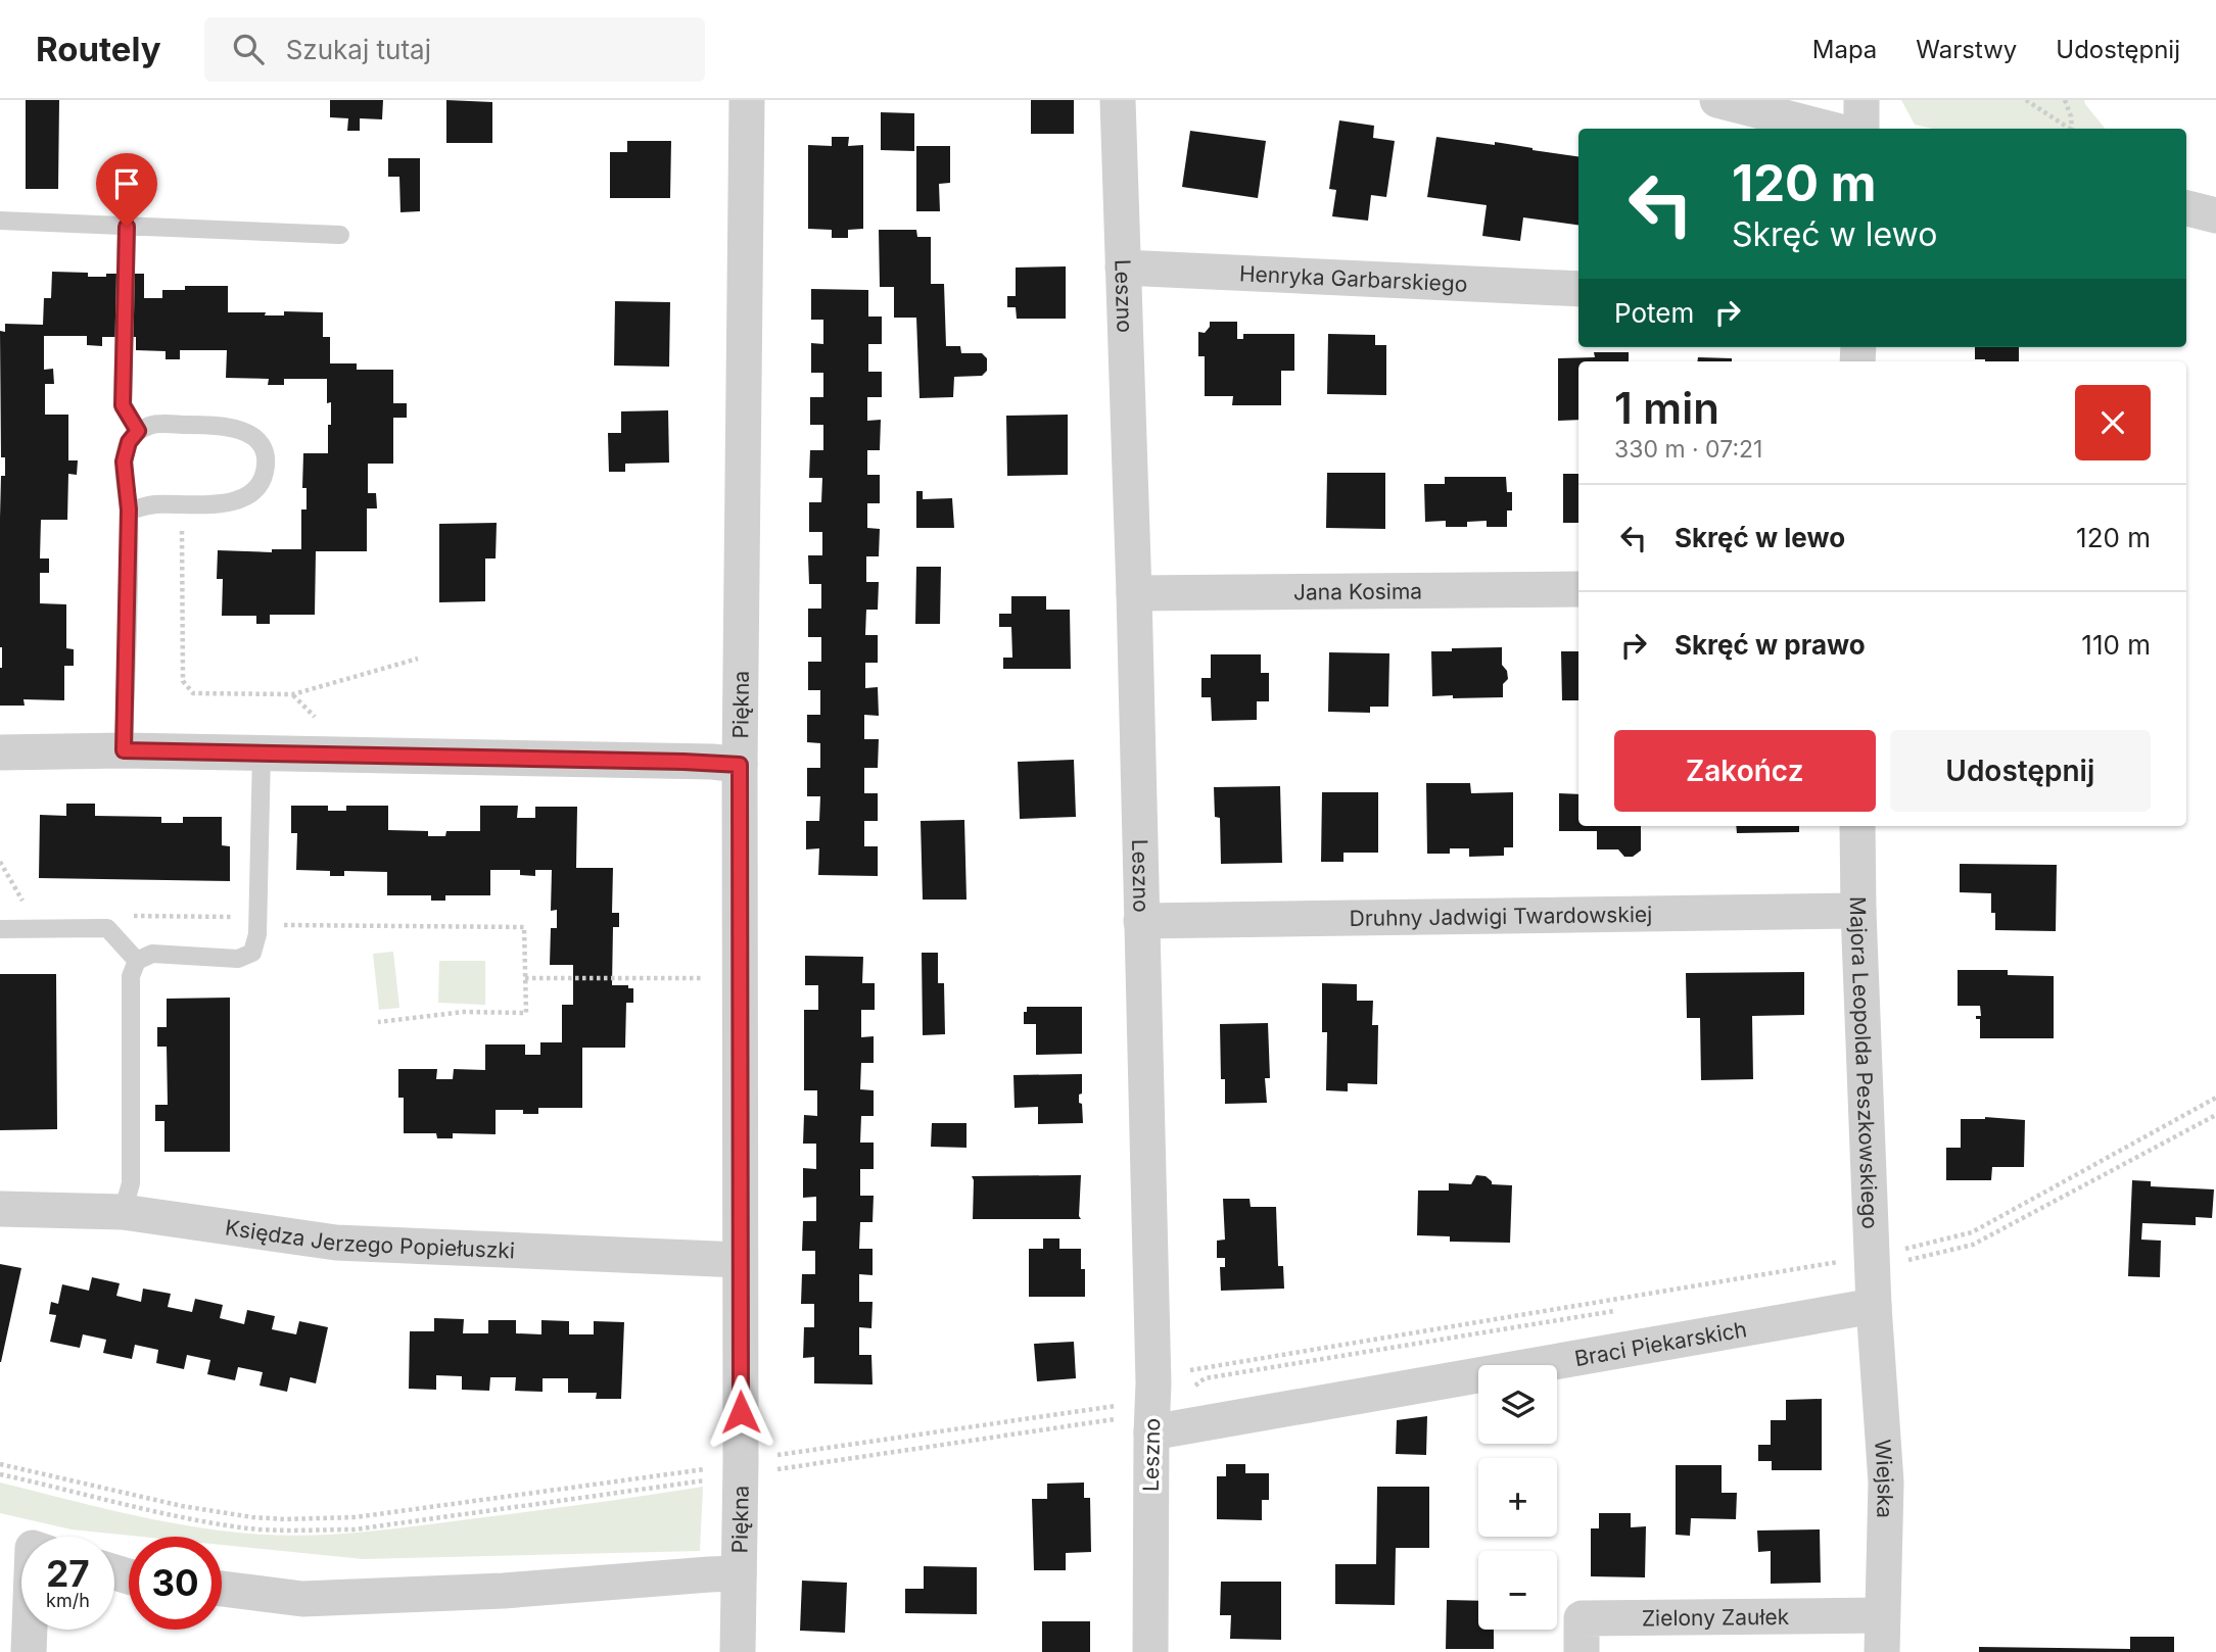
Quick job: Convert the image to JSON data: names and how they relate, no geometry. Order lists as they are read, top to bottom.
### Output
{
  "streets": {
    "street": [
      "Henryka Garbarskiego",
      "Leszno",
      "Jana Kosima",
      "Piękna",
      "Druhny Jadwigi Twardowskiej",
      "Majora Leopolda Peszkowskiego",
      "Księdza Jerzego Popiełuszki",
      "Braci Piekarskich",
      "Wiejska",
      "Zielony Zaułek"
    ]
  },
  "crossings": [
    ["Henryka Garbarskiego", "Leszno"],
    ["Leszno", "Jana Kosima"],
    ["Leszno", "Druhny Jadwigi Twardowskiej"],
    ["Leszno", "Braci Piekarskich"],
    ["Piękna", "Księdza Jerzego Popiełuszki"],
    ["Druhny Jadwigi Twardowskiej", "Majora Leopolda Peszkowskiego"],
    ["Majora Leopolda Peszkowskiego", "Braci Piekarskich"],
    ["Majora Leopolda Peszkowskiego", "Wiejska"],
    ["Braci Piekarskich", "Wiejska"],
    ["Wiejska", "Zielony Zaułek"]
  ],
  "page": {
    "header": "Routely",
    "search": "Szukaj tutaj",
    "nav": ["Mapa", "Warstwy", "Udostępnij"],
    "turn": ["120 m", "Skręć w lewo"],
    "then": "Potem",
    "heading": ["1 min", "330 m · 07:21"],
    "list": [
      {
        "name": "Skręć w lewo",
        "value": "120 m"
      },
      {
        "name": "Skręć w prawo",
        "value": "110 m"
      }
    ],
    "buttons": ["Zakończ", "Udostępnij"],
    "map_buttons": ["+", "−"],
    "speed": "27 km/h",
    "limit": "30"
  }
}
